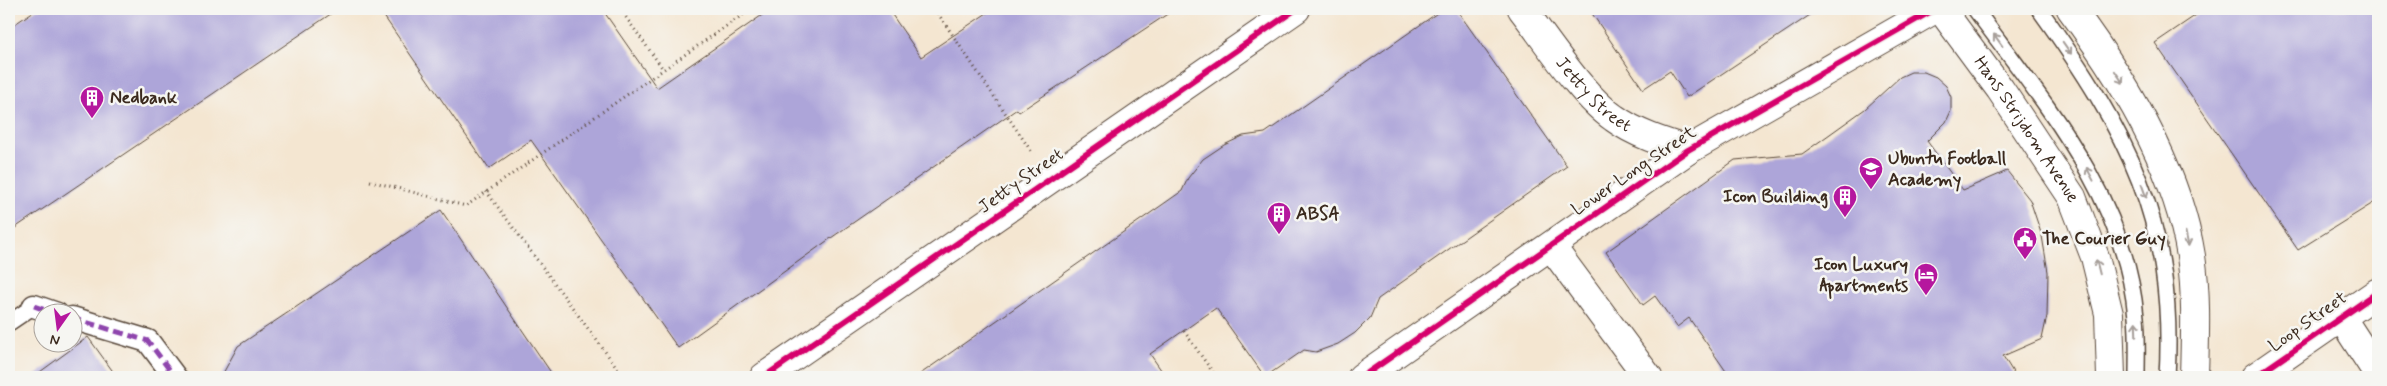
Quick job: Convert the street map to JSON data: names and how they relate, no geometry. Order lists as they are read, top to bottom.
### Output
{
  "streets": {
    "street": [
      "Jetty Street",
      "Hans Strijdom Avenue",
      "Lower Long Street",
      "Loop Street"
    ]
  },
  "crossings": [
    ["Jetty Street", "Lower Long Street"]
  ],
  "places": {
    "building": ["Nedbank", "Icon Building", "ABSA"],
    "school or university": ["Ubuntu Football Academy"],
    "public building": ["The Courier Guy"],
    "hotel": ["Icon Luxury Apartments"]
  },
  "north": "bottom"
}
